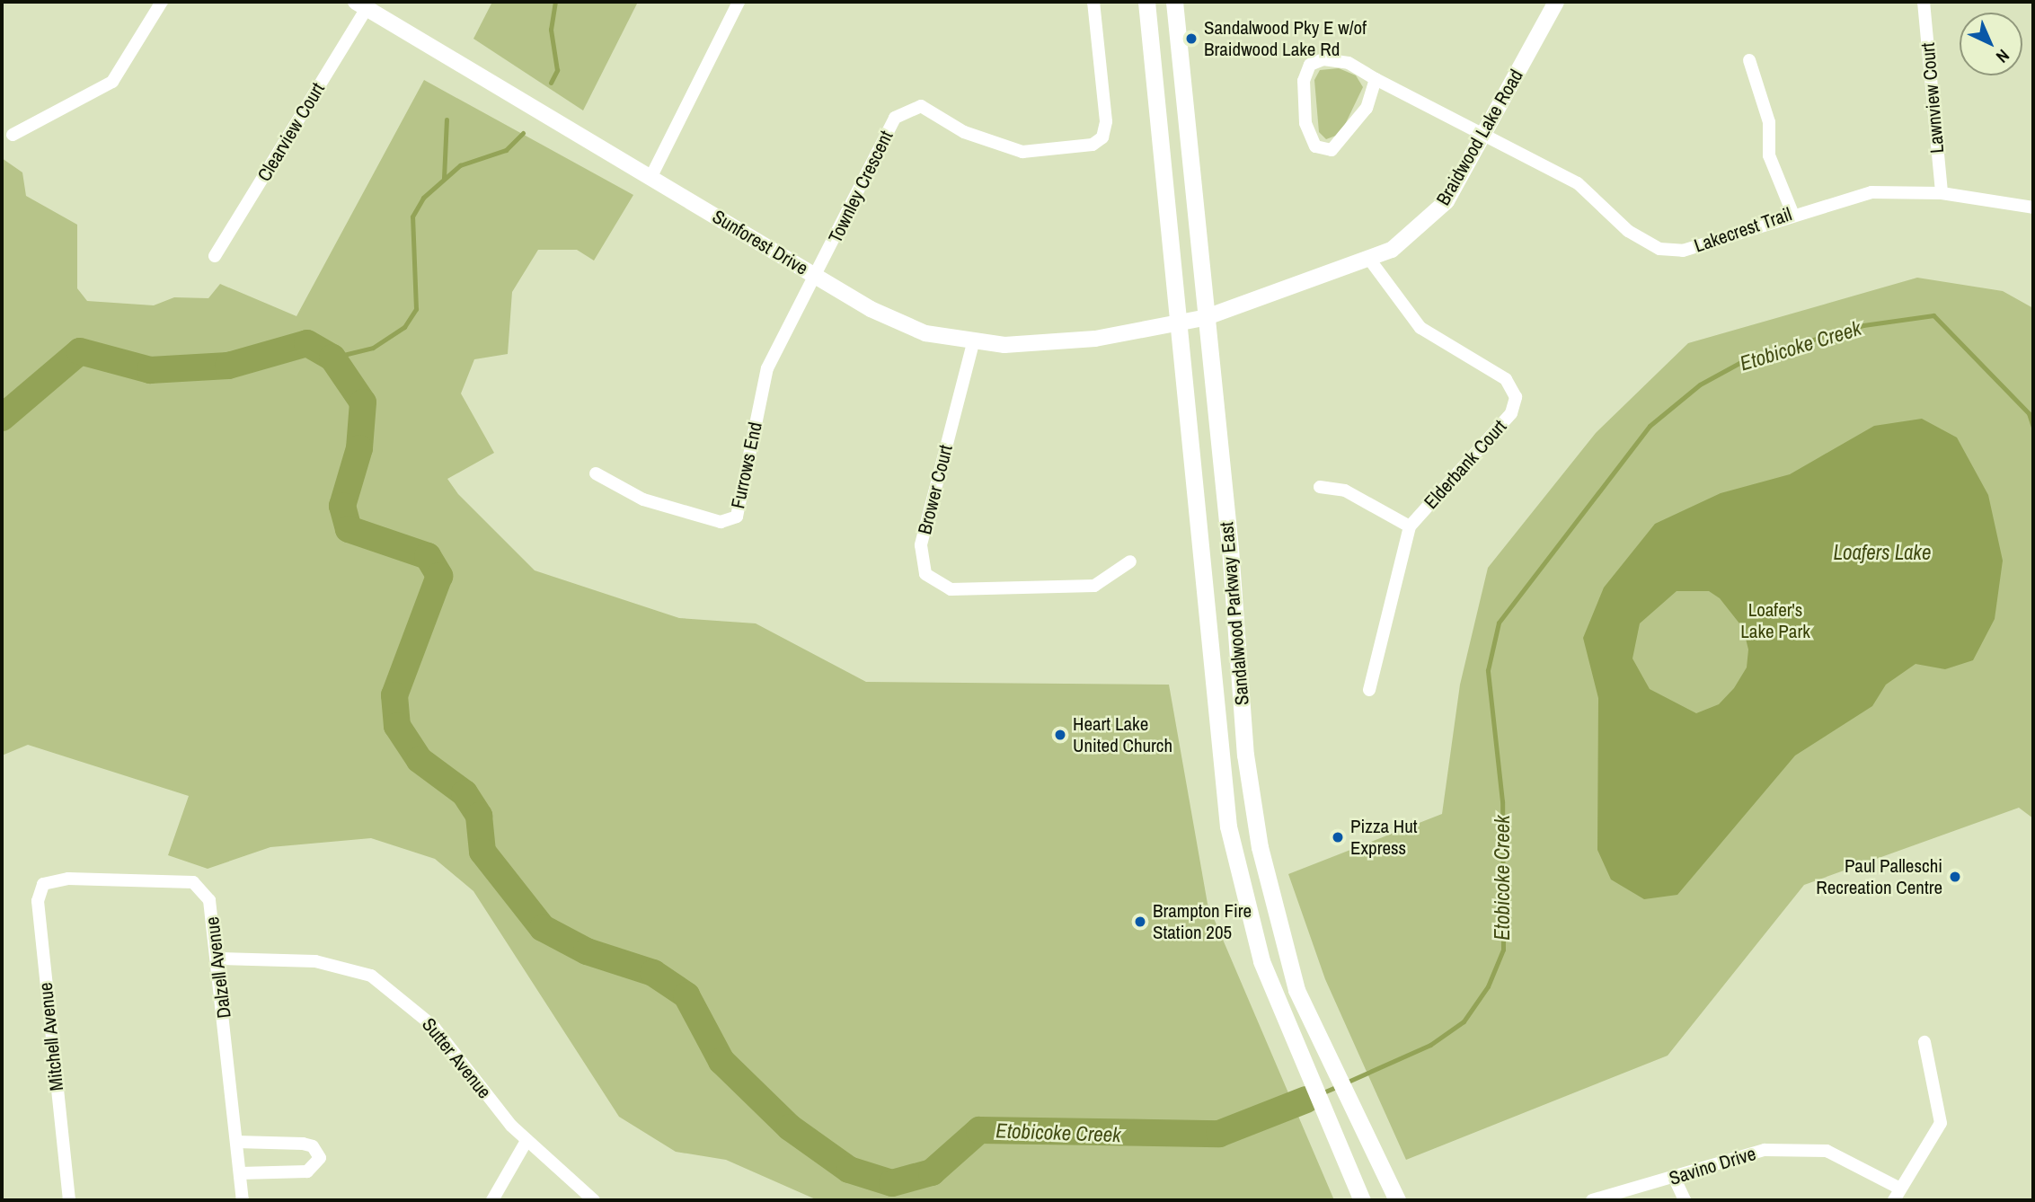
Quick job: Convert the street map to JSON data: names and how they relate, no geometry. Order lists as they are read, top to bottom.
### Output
{
  "streets": {
    "main road": ["Sandalwood Parkway East"],
    "street": [
      "Lawnview Court",
      "Clearview Court",
      "Braidwood Lake Road",
      "Townley Crescent",
      "Lakecrest Trail",
      "Sunforest Drive",
      "Elderbank Court",
      "Furrows End",
      "Brower Court",
      "Dalzell Avenue",
      "Mitchell Avenue",
      "Sutter Avenue",
      "Savino Drive"
    ]
  },
  "crossings": [
    ["Lawnview Court", "Lakecrest Trail"],
    ["Clearview Court", "Sunforest Drive"],
    ["Braidwood Lake Road", "Lakecrest Trail"],
    ["Braidwood Lake Road", "Sunforest Drive"],
    ["Braidwood Lake Road", "Elderbank Court"],
    ["Braidwood Lake Road", "Sandalwood Parkway East"],
    ["Townley Crescent", "Sunforest Drive"],
    ["Townley Crescent", "Furrows End"],
    ["Sunforest Drive", "Furrows End"],
    ["Sunforest Drive", "Brower Court"],
    ["Sunforest Drive", "Sandalwood Parkway East"],
    ["Dalzell Avenue", "Mitchell Avenue"],
    ["Dalzell Avenue", "Sutter Avenue"]
  ],
  "water": ["Etobicoke Creek", "Loafers Lake"],
  "parks": ["Loafer's Lake Park"],
  "places": [
    "Sandalwood Pky E w/of Braidwood Lake Rd",
    "Heart Lake United Church",
    "Pizza Hut Express",
    "Paul Palleschi Recreation Centre",
    "Brampton Fire Station 205"
  ],
  "north": "bottom right"
}
